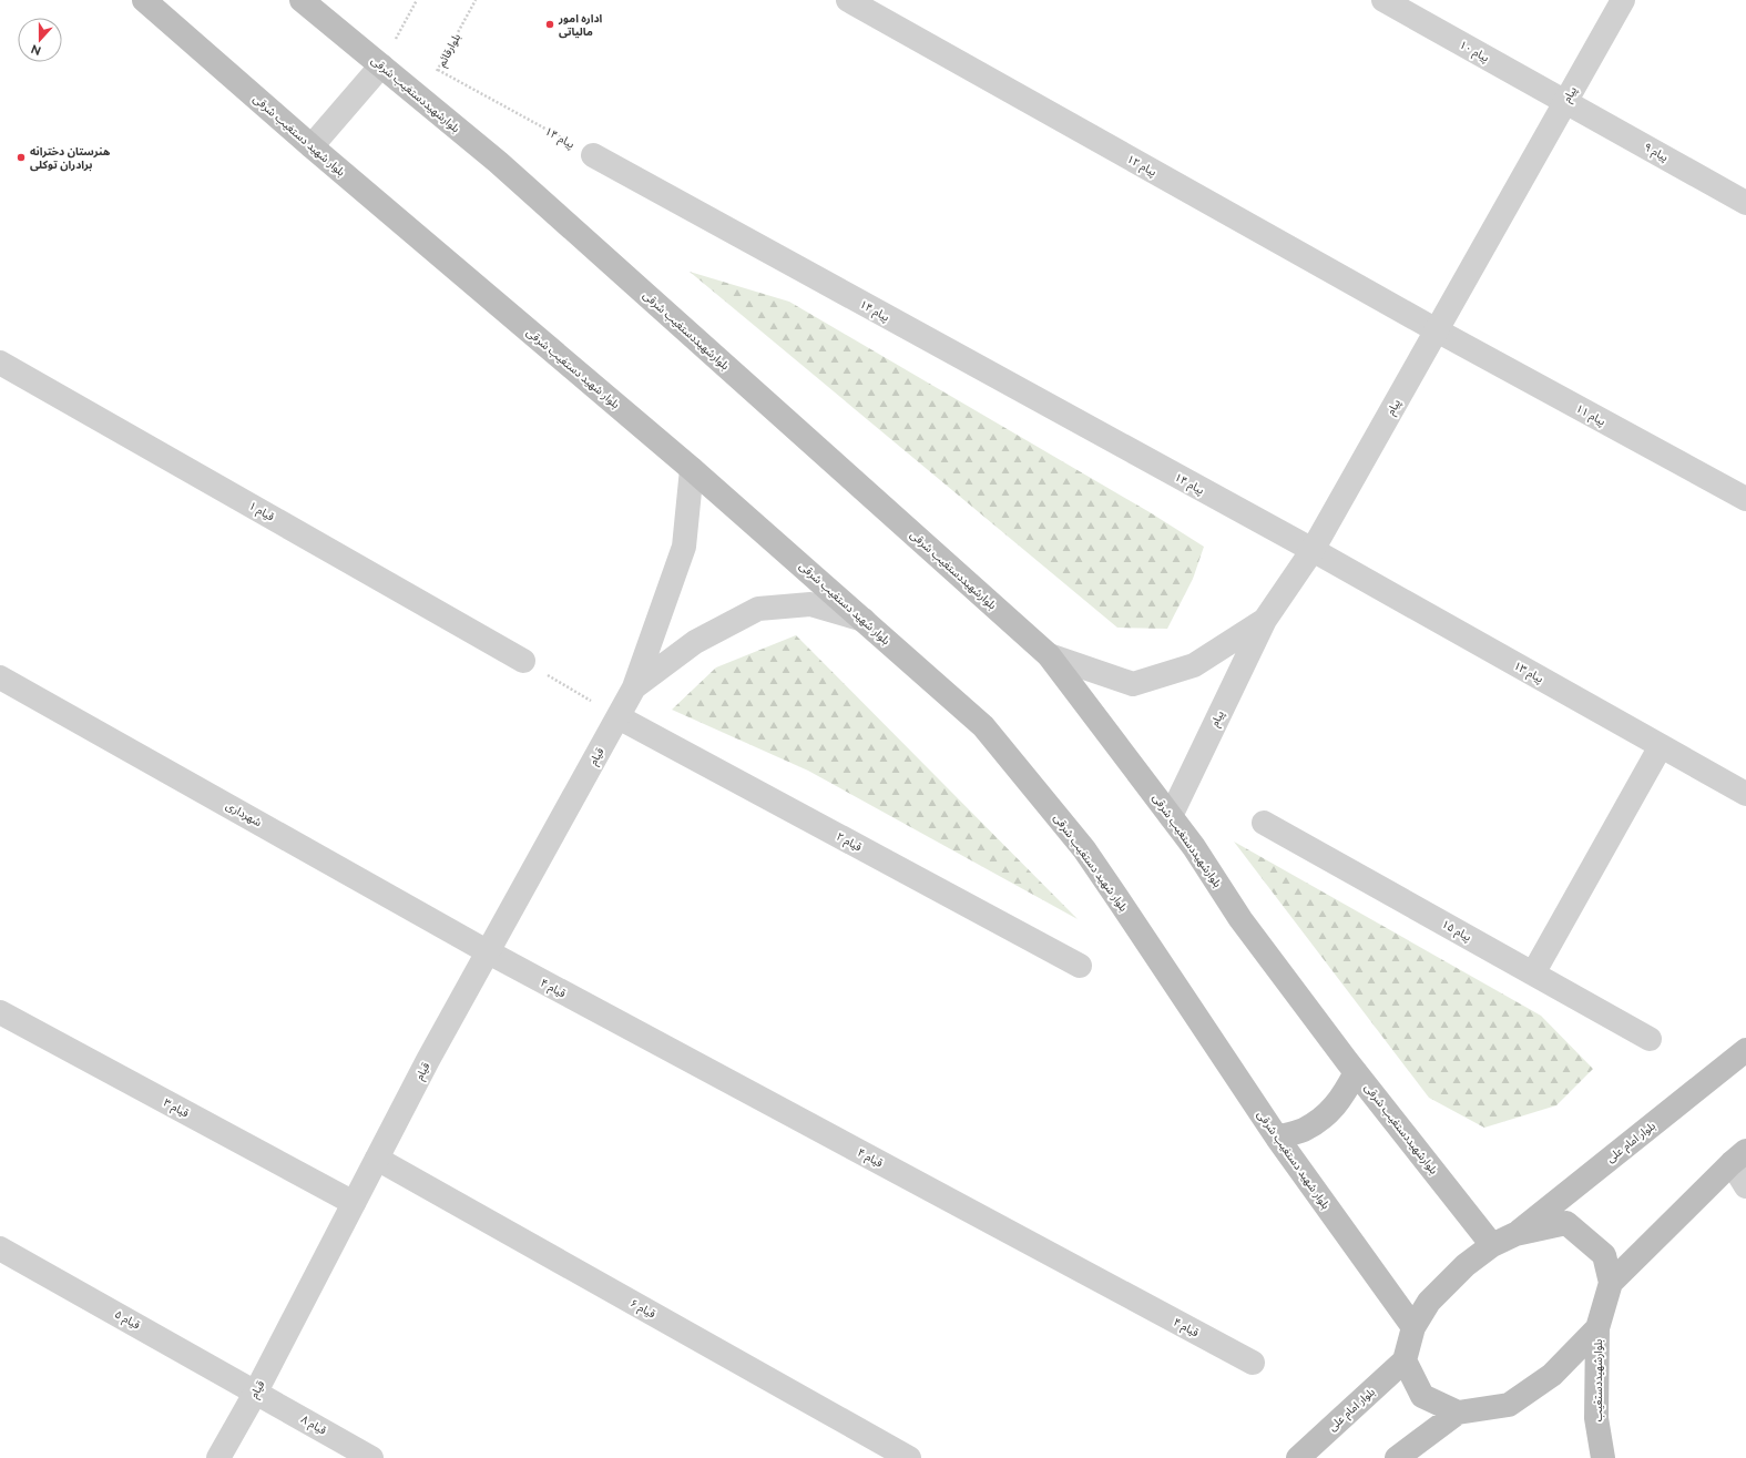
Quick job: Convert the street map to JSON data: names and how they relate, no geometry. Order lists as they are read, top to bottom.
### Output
{
  "streets": {
    "main road": [
      "بلوارشهیددستغیب شرقی",
      "بلوار شهید دستغیب شرقی",
      "بلوار امام علی",
      "بلوارشهیددستغیب"
    ],
    "street": [
      "پیام ۱۰",
      "پیام",
      "پیام ۱۴",
      "پیام ۹",
      "پیام ۱۲",
      "پیام ۱۱",
      "قیام ۱",
      "پیام ۱۳",
      "قیام",
      "شهرداری",
      "قیام ۲",
      "پيام ۱۵",
      "قیام ۴",
      "قیام ۳",
      "قیام ۶",
      "قیام ۵",
      "قیام ۸"
    ],
    "path": ["بلوارقائم"]
  },
  "crossings": [
    ["بلوارقائم", "بلوارشهیددستغیب شرقی"],
    ["بلوارقائم", "پیام ۱۴"],
    ["پیام ۱۰", "پیام"],
    ["پیام ۱۰", "پیام ۹"],
    ["بلوارشهیددستغیب شرقی", "پیام"],
    ["پیام", "پیام ۱۴"],
    ["پیام", "پیام ۹"],
    ["پیام", "پیام ۱۲"],
    ["پیام", "پیام ۱۱"],
    ["پیام", "پیام ۱۳"],
    ["بلوار شهید دستغیب شرقی", "قیام"],
    ["پیام ۱۴", "پیام ۱۳"],
    ["پیام ۱۲", "پیام ۱۱"],
    ["قیام", "شهرداری"],
    ["قیام", "قیام ۲"],
    ["قیام", "قیام ۴"],
    ["قیام", "قیام ۳"],
    ["قیام", "قیام ۶"],
    ["قیام", "قیام ۵"],
    ["قیام", "قیام ۸"],
    ["شهرداری", "قیام ۴"],
    ["قیام ۵", "قیام ۸"]
  ],
  "places": ["اداره امور مالیاتی", "هنرستان دخترانه برادران توکلی"],
  "north": "bottom"
}
